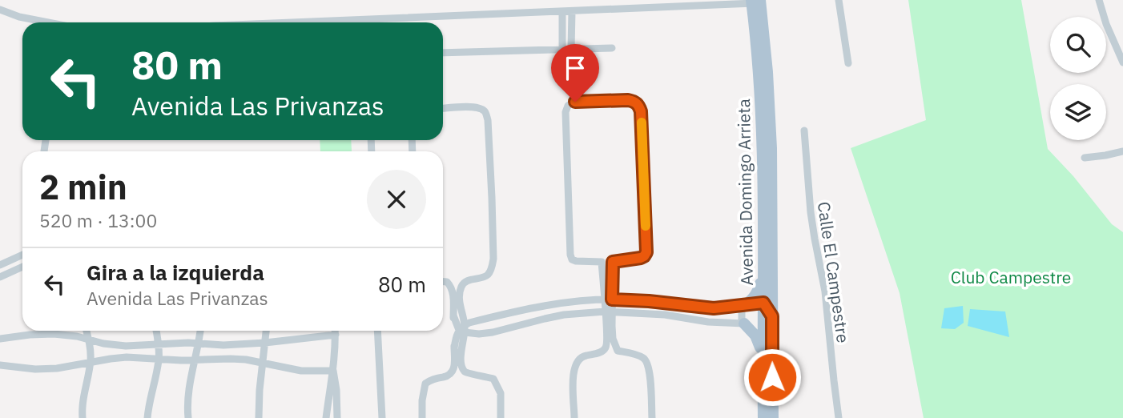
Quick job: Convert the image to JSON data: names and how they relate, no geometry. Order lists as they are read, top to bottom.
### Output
{
  "streets": {
    "main road": ["Avenida Domingo Arrieta"],
    "street": ["Calle El Campestre"]
  },
  "parks": ["Club Campestre"],
  "page": {
    "turn": ["80 m", "Avenida Las Privanzas"],
    "heading": ["2 min", "520 m · 13:00"],
    "list": [
      {
        "name": "Gira a la izquierda",
        "note": "Avenida Las Privanzas",
        "value": "80 m"
      }
    ]
  }
}
